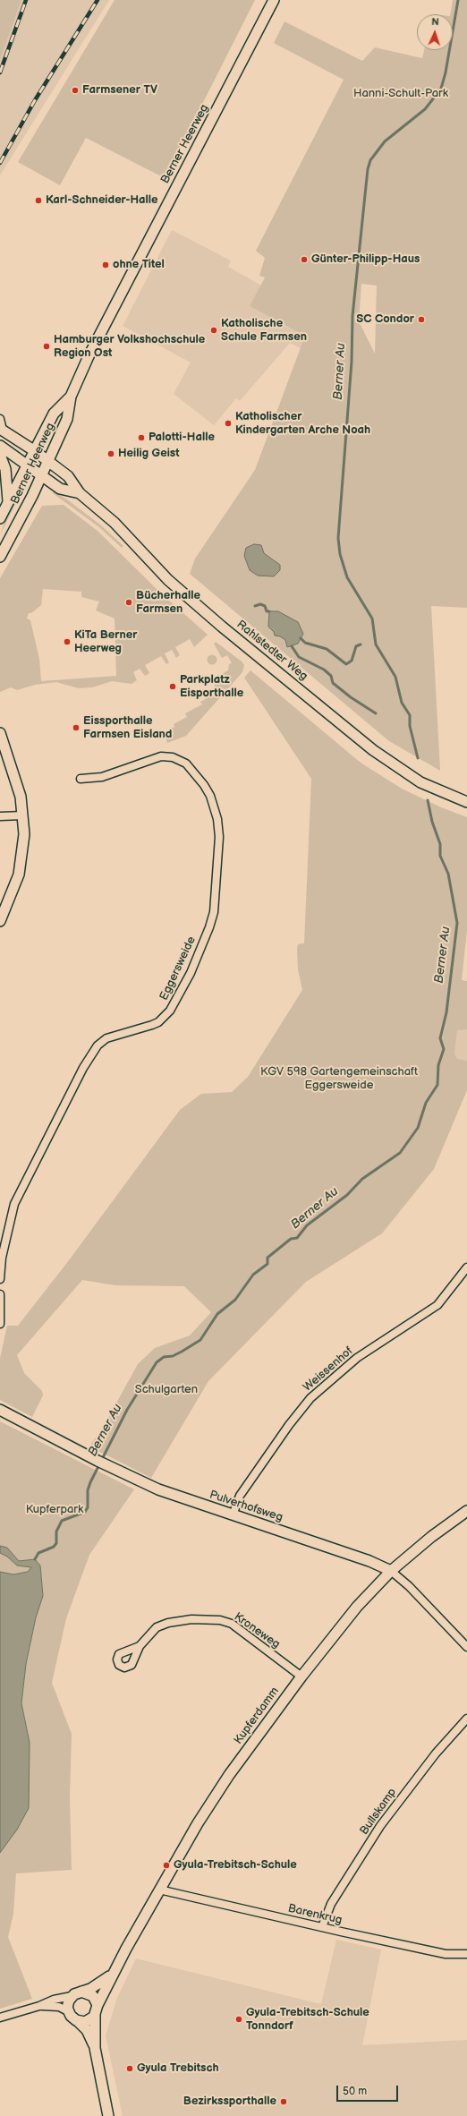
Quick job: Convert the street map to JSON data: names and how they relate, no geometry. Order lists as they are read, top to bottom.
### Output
{
  "streets": {
    "main road": [
      "Berner Heerweg",
      "Rahlstedter Weg",
      "Pulverhofsweg",
      "Kupferdamm"
    ],
    "street": [
      "Eggersweide",
      "Weissenhof",
      "Kroneweg",
      "Bullskamp",
      "Barenkrug"
    ]
  },
  "crossings": [
    ["Berner Heerweg", "Rahlstedter Weg"],
    ["Weissenhof", "Pulverhofsweg"],
    ["Pulverhofsweg", "Kupferdamm"],
    ["Kroneweg", "Kupferdamm"],
    ["Kupferdamm", "Barenkrug"],
    ["Bullskamp", "Barenkrug"]
  ],
  "water": ["Berner Au"],
  "parks": [
    "Hanni-Schult-Park",
    "KGV 598 Gartengemeinschaft Eggersweide",
    "Schulgarten",
    "Kupferpark"
  ],
  "places": [
    "Farmsener TV",
    "Karl-Schneider-Halle",
    "Günter-Philipp-Haus",
    "ohne Titel",
    "SC Condor",
    "Katholische Schule Farmsen",
    "Hamburger Volkshochschule Region Ost",
    "Katholischer Kindergarten Arche Noah",
    "Palotti-Halle",
    "Heilig Geist",
    "Bücherhalle Farmsen",
    "KiTa Berner Heerweg",
    "Parkplatz Eisporthalle",
    "Eissporthalle Farmsen Eisland",
    "Gyula-Trebitsch-Schule",
    "Gyula-Trebitsch-Schule Tonndorf",
    "Gyula Trebitsch",
    "Bezirkssporthalle"
  ],
  "scale_bar": "50 m",
  "north": "top"
}
